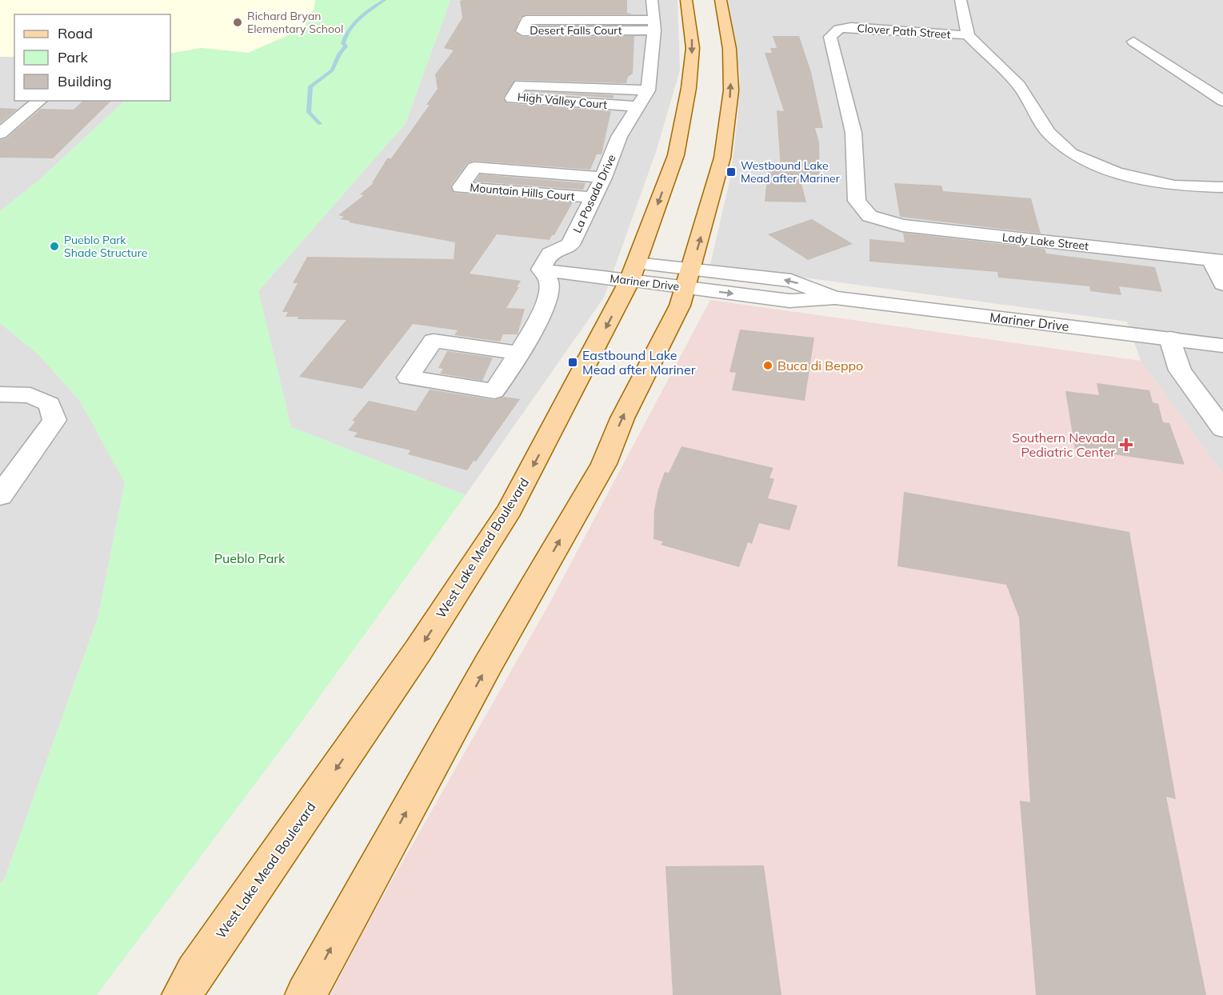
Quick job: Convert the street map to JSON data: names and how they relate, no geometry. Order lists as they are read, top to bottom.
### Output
{
  "streets": {
    "main road": ["West Lake Mead Boulevard"],
    "street": [
      "Desert Falls Court",
      "Clover Path Street",
      "High Valley Court",
      "Mountain Hills Court",
      "La Posada Drive",
      "Lady Lake Street",
      "Mariner Drive"
    ]
  },
  "crossings": [
    ["Desert Falls Court", "La Posada Drive"],
    ["Clover Path Street", "Lady Lake Street"],
    ["High Valley Court", "La Posada Drive"],
    ["Mountain Hills Court", "La Posada Drive"],
    ["La Posada Drive", "Mariner Drive"],
    ["Mariner Drive", "West Lake Mead Boulevard"]
  ],
  "parks": ["Pueblo Park"],
  "places": {
    "other": ["Richard Bryan Elementary School", "Pueblo Park Shade Structure", "Buca di Beppo"],
    "transit": ["Westbound Lake Mead after Mariner", "Eastbound Lake Mead after Mariner"],
    "health": ["Southern Nevada Pediatric Center"]
  },
  "legend": ["Road", "Park", "Building"]
}
